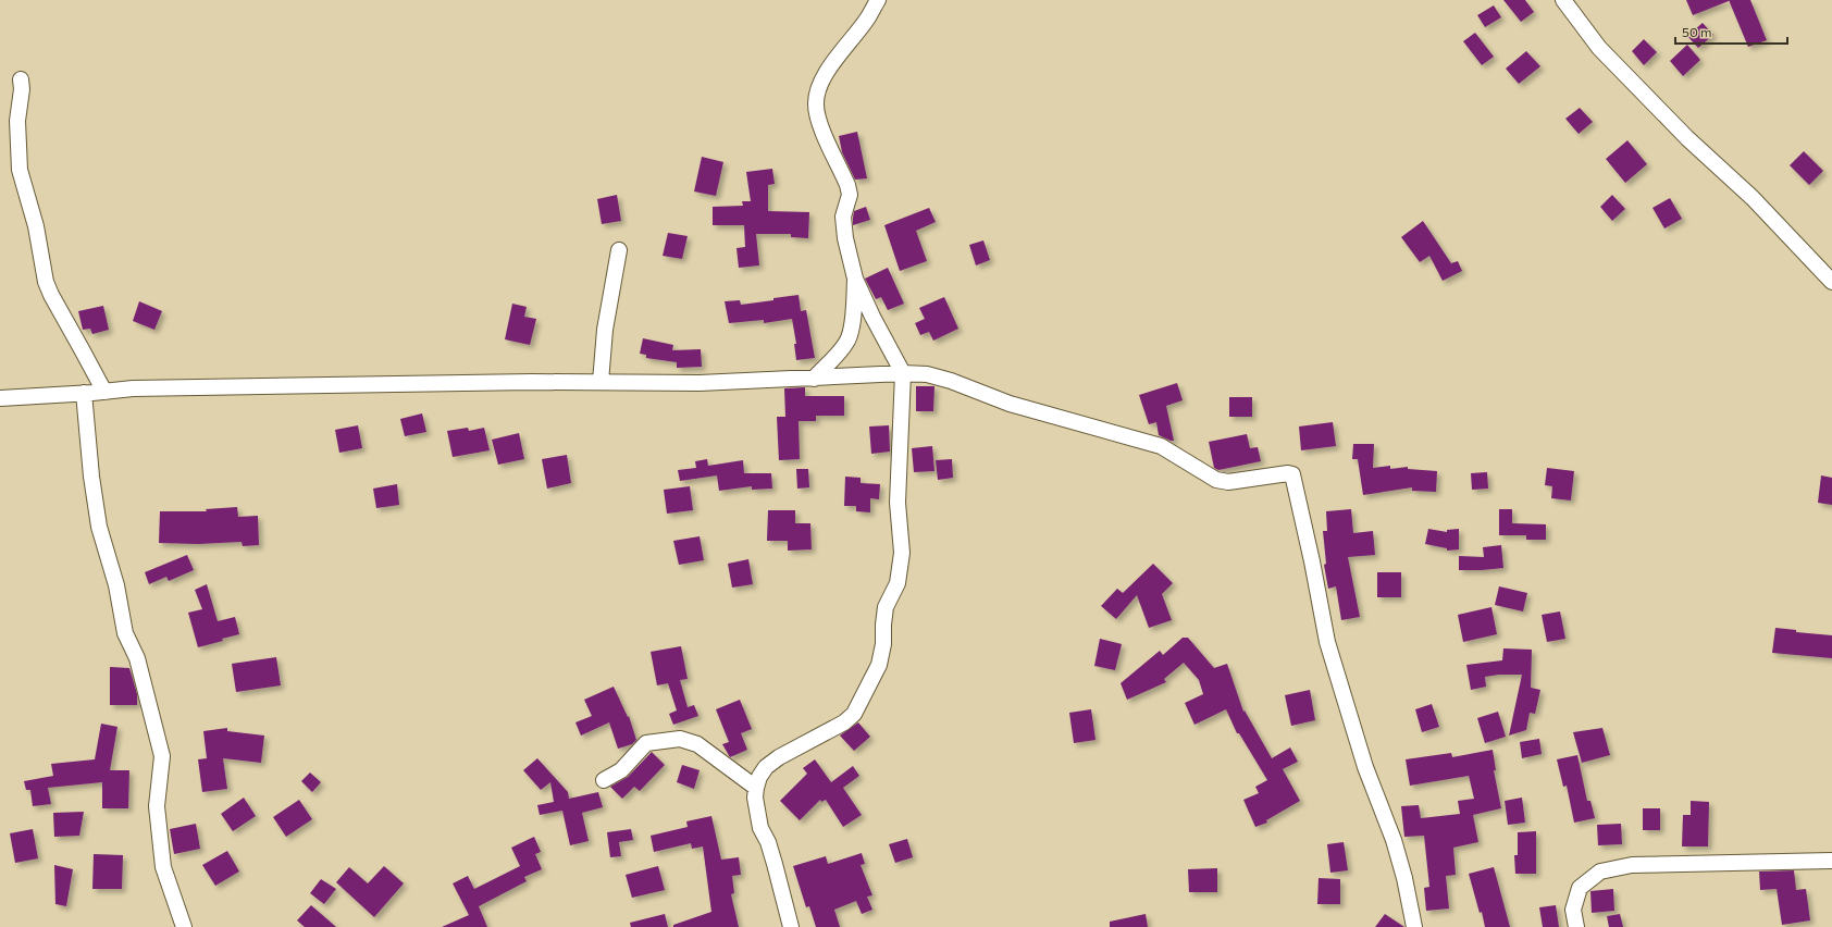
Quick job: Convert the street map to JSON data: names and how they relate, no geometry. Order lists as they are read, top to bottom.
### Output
{
  "scale_bar": "50 m"
}
